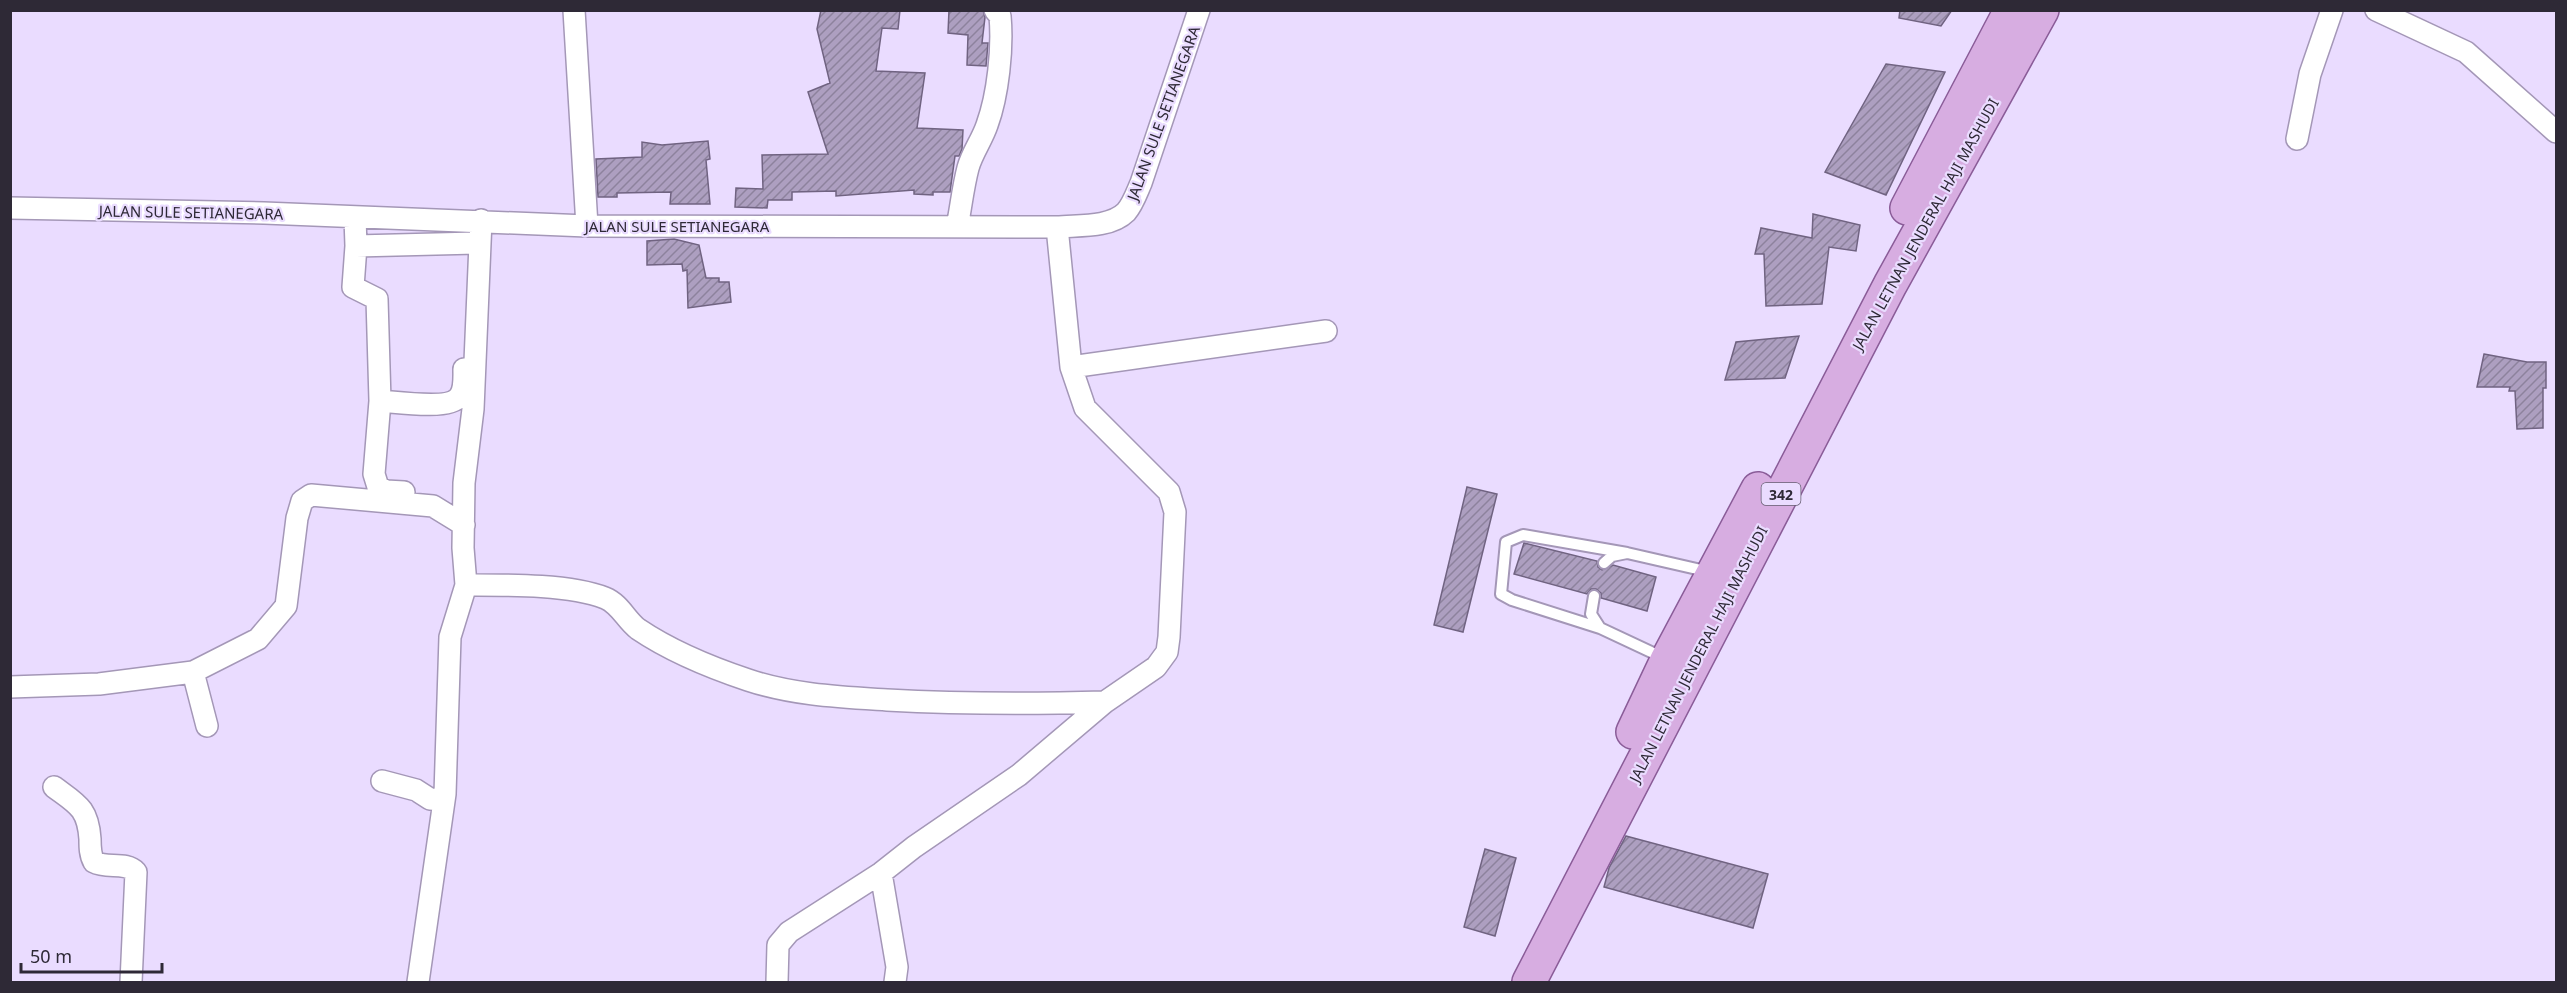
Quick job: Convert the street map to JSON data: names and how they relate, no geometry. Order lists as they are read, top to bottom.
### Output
{
  "streets": {
    "main road": ["JALAN LETNAN JENDERAL HAJI MASHUDI", "342"],
    "street": ["JALAN SULE SETIANEGARA"]
  },
  "scale_bar": "50 m"
}
